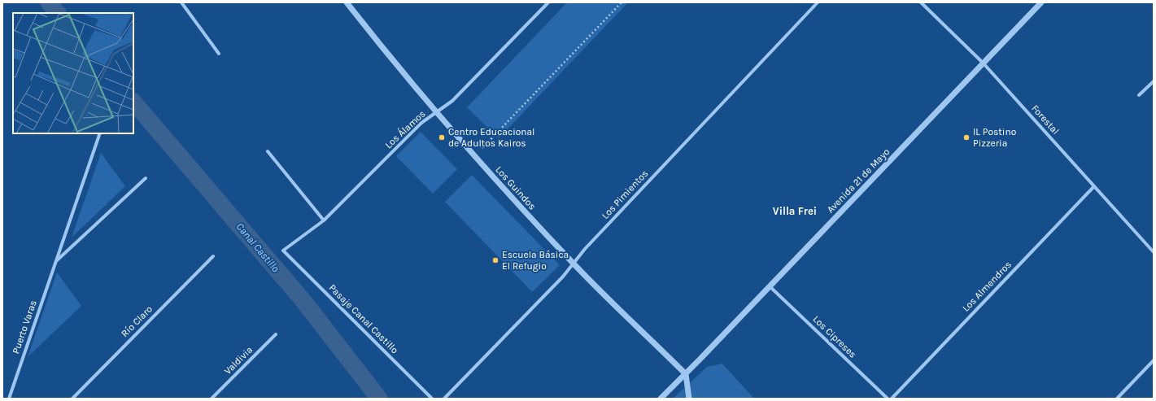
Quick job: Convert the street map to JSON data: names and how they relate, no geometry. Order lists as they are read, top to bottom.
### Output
{
  "streets": {
    "street": [
      "Forestal",
      "Los Álamos",
      "Avenida 21 de Mayo",
      "Los Guindos",
      "Los Pimientos",
      "Los Almendros",
      "Pasaje Canal Castillo",
      "Río Claro",
      "Puerto Varas",
      "Los Cipreses",
      "Valdivia"
    ]
  },
  "crossings": [
    ["Forestal", "Avenida 21 de Mayo"],
    ["Forestal", "Los Almendros"],
    ["Los Álamos", "Los Guindos"],
    ["Los Álamos", "Pasaje Canal Castillo"],
    ["Avenida 21 de Mayo", "Los Guindos"],
    ["Avenida 21 de Mayo", "Los Cipreses"],
    ["Los Guindos", "Los Pimientos"]
  ],
  "districts": ["Villa Frei"],
  "water": ["Canal Castillo"],
  "places": ["Centro Educacional de Adultos Kairos", "IL Postino Pizzeria", "Escuela Básica El Refugio"]
}
